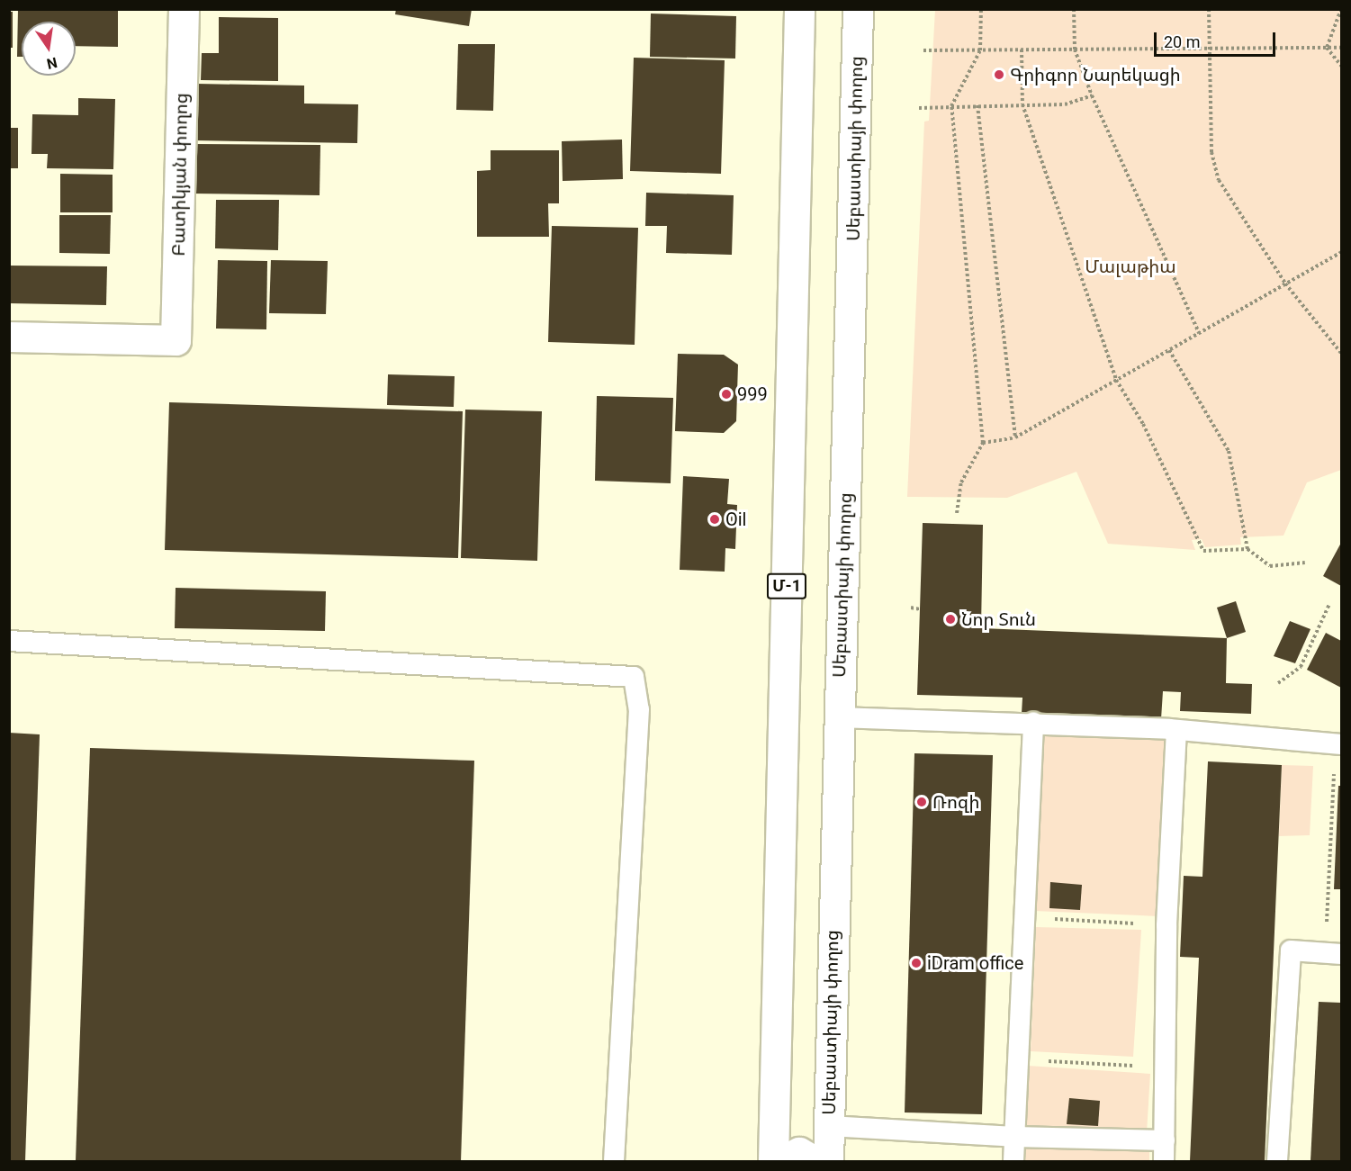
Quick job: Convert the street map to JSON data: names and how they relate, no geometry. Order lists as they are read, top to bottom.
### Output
{
  "streets": {
    "main road": ["Սեբաստիայի փողոց", "Բատիկյան փողոց", "Մ-1"]
  },
  "parks": ["Մալաթիա"],
  "places": [
    "Գրիգոր Նարեկացի",
    "999",
    "Oil",
    "Նոր Տուն",
    "Ռոզի",
    "iDram office"
  ],
  "scale_bar": "20 m",
  "north": "bottom"
}
